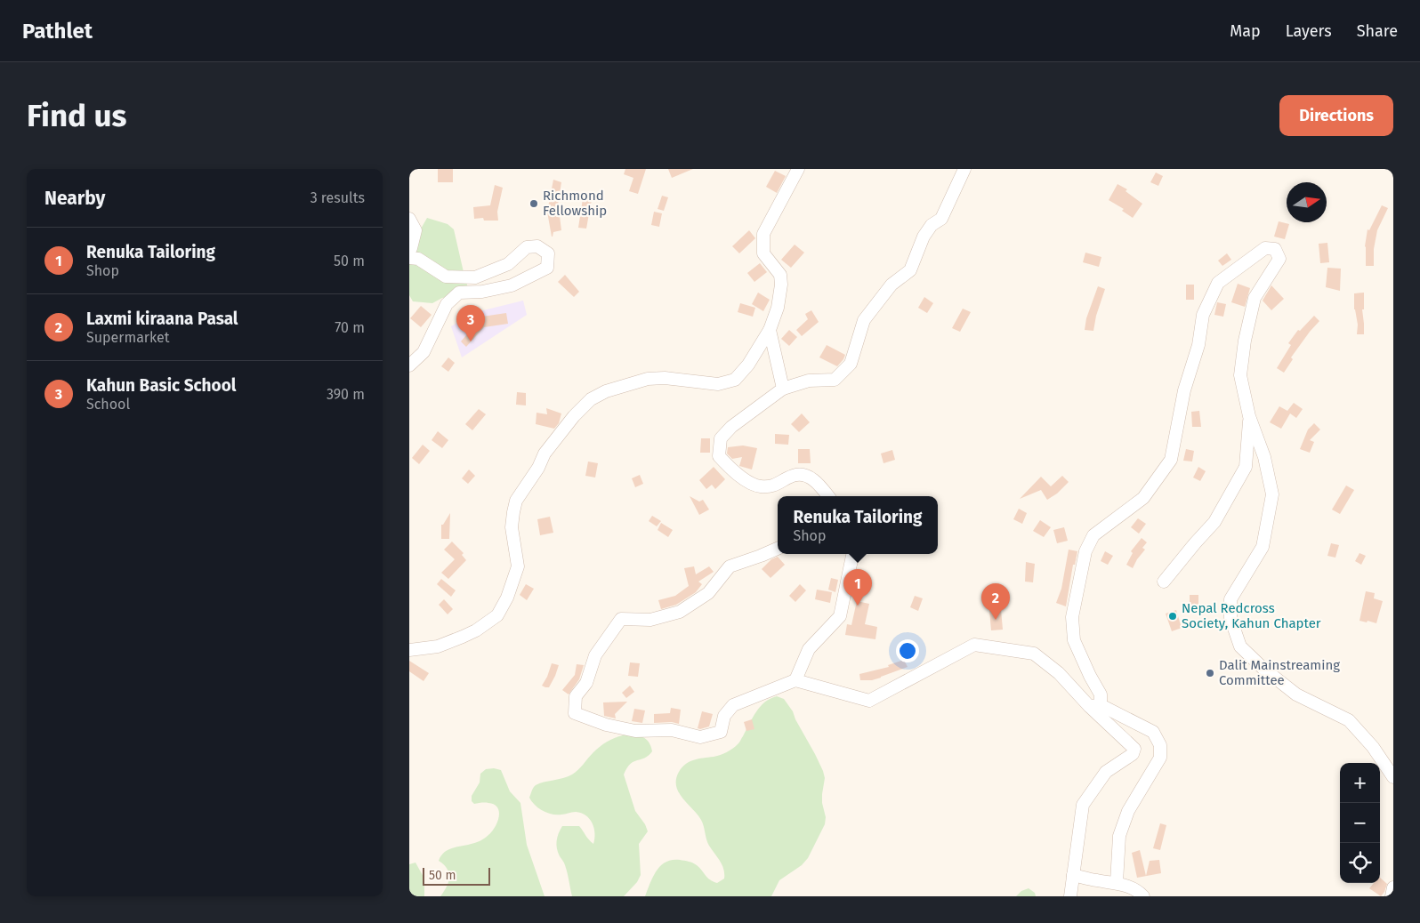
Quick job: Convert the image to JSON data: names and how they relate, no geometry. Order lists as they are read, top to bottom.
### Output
{
  "places": ["Richmond Fellowship", "Nepal Redcross Society, Kahun Chapter", "Dalit Mainstreaming Committee"],
  "scale_bar": "50 m",
  "north": "right",
  "page": {
    "header": "Pathlet",
    "nav": ["Map", "Layers", "Share"],
    "buttons": "Directions",
    "title": "Find us",
    "heading": ["Nearby", "3 results"],
    "list": [
      {
        "mark": "1",
        "name": "Renuka Tailoring",
        "note": "Shop",
        "value": "50 m"
      },
      {
        "mark": "2",
        "name": "Laxmi kiraana Pasal",
        "note": "Supermarket",
        "value": "70 m"
      },
      {
        "mark": "3",
        "name": "Kahun Basic School",
        "note": "School",
        "value": "390 m"
      }
    ],
    "pins": ["3", "1", "2"],
    "popup": ["Renuka Tailoring", "Shop"],
    "map_buttons": ["+", "−"],
    "scale": "50 m"
  }
}
